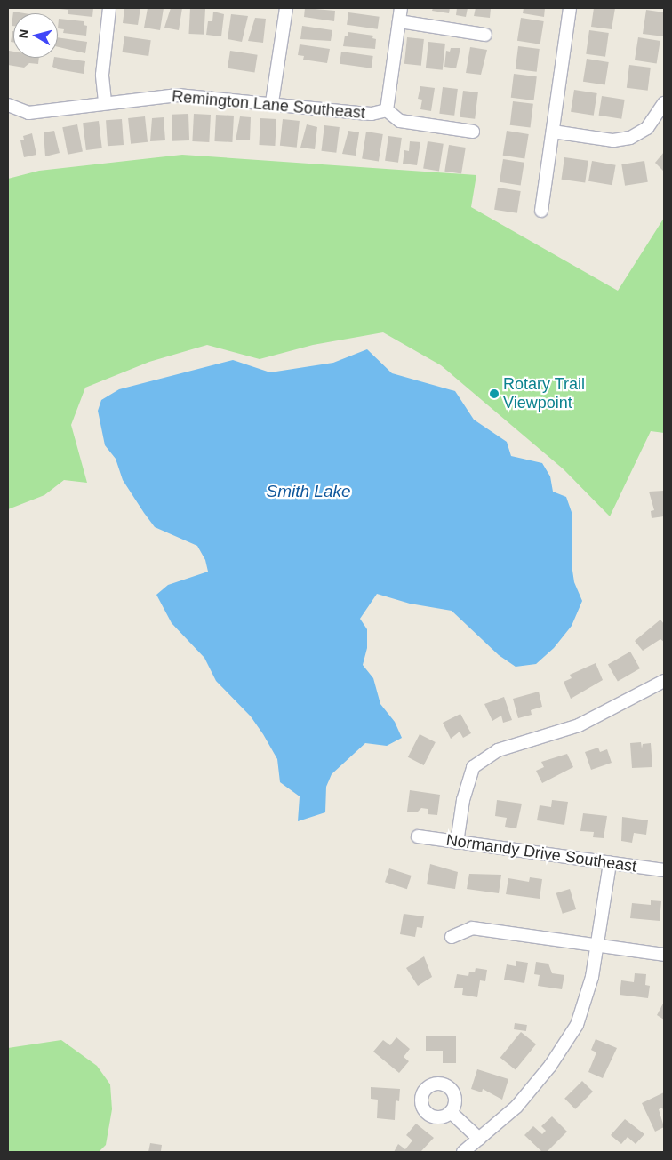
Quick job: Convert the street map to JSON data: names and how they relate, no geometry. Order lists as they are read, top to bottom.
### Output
{
  "streets": {
    "street": ["Remington Lane Southeast", "Normandy Drive Southeast"]
  },
  "water": ["Smith Lake"],
  "places": ["Rotary Trail Viewpoint"],
  "north": "left"
}
